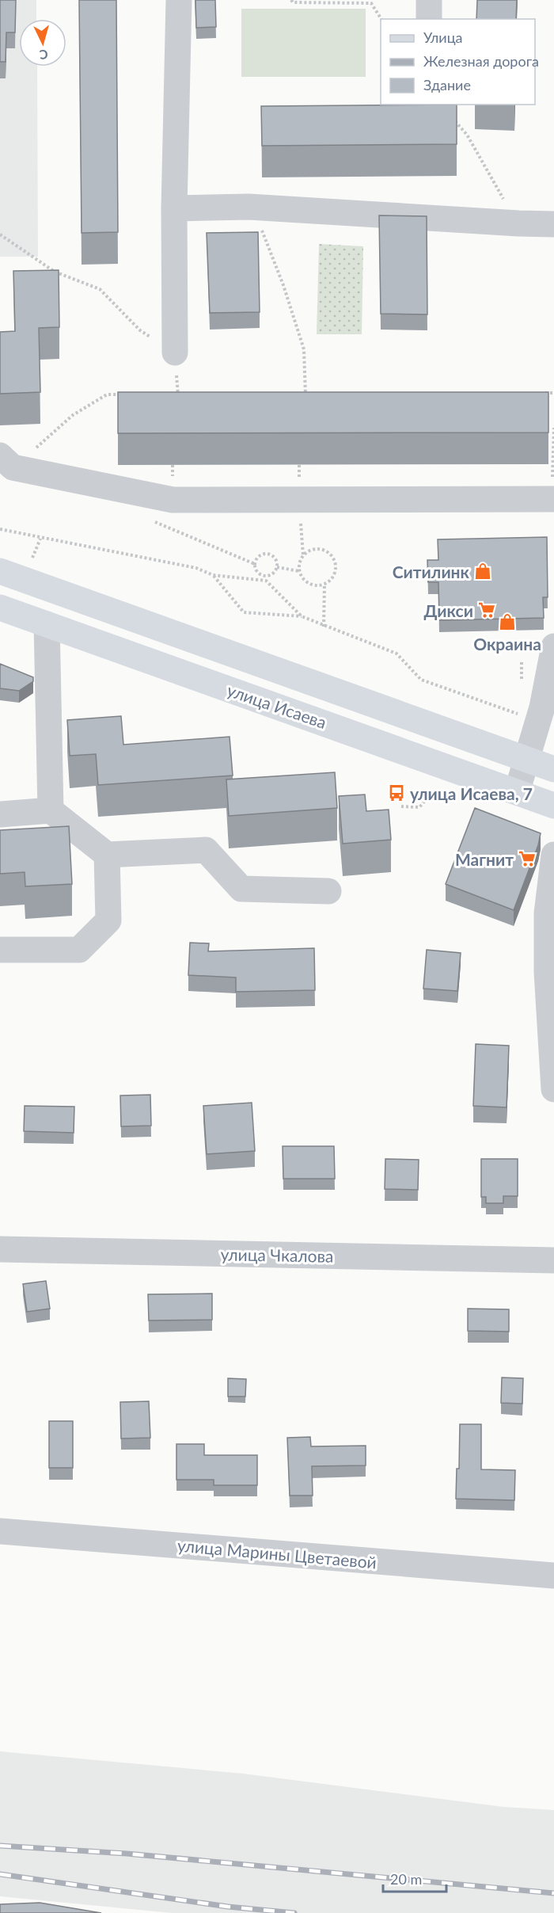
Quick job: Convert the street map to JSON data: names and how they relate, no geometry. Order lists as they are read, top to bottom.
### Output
{
  "streets": {
    "main road": ["улица Исаева"],
    "street": ["улица Чкалова", "улица Марины Цветаевой"]
  },
  "places": {
    "shop": ["Ситилинк", "Окраина"],
    "supermarket": ["Дикси", "Магнит"],
    "bus stop": ["улица Исаева, 7"]
  },
  "legend": ["Улица", "Железная дорога", "Здание"],
  "scale_bar": "20 m",
  "north": "bottom"
}
